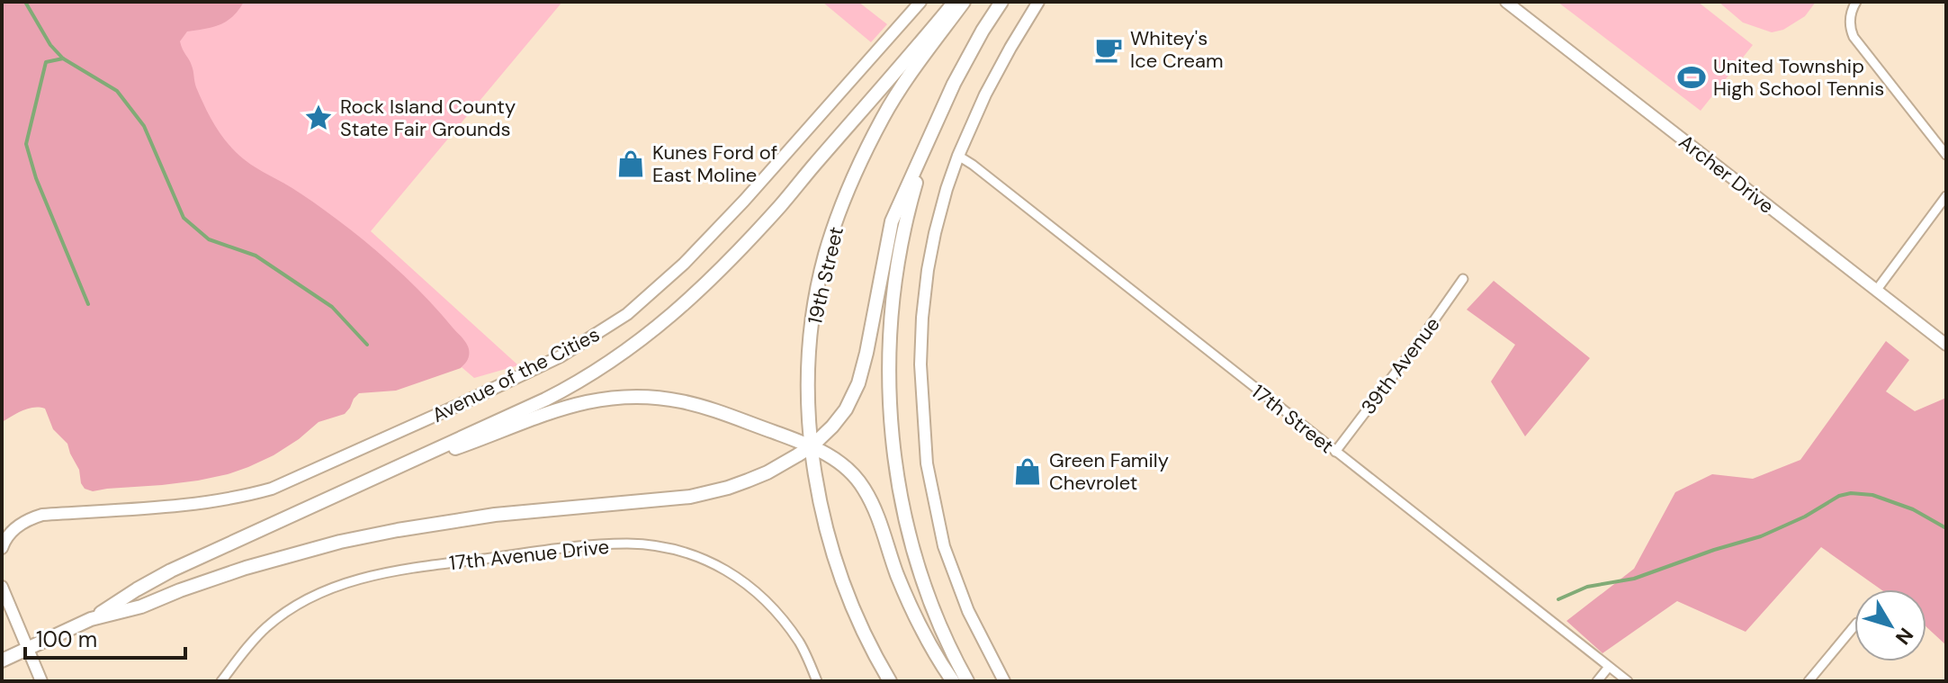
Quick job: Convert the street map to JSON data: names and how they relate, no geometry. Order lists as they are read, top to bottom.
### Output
{
  "streets": {
    "main road": ["19th Street", "Avenue of the Cities"],
    "street": [
      "Archer Drive",
      "39th Avenue",
      "17th Street",
      "17th Avenue Drive"
    ]
  },
  "crossings": [
    ["19th Street", "Avenue of the Cities"],
    ["39th Avenue", "17th Street"]
  ],
  "places": {
    "cafe": ["Whitey's Ice Cream"],
    "sports": ["United Township High School Tennis"],
    "place": ["Rock Island County State Fair Grounds"],
    "shop": ["Kunes Ford of East Moline", "Green Family Chevrolet"]
  },
  "scale_bar": "100 m",
  "north": "bottom right"
}
